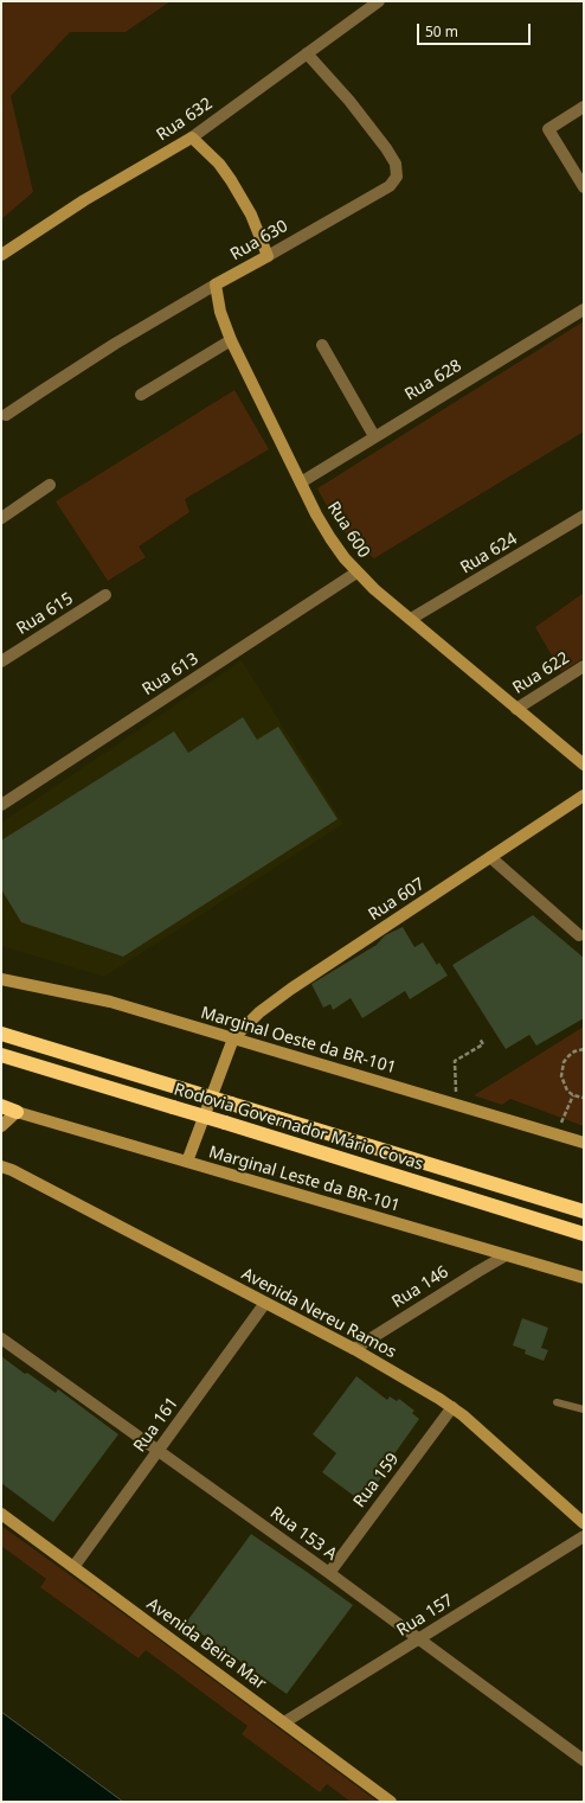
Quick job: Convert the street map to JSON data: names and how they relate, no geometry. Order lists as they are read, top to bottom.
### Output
{
  "streets": {
    "highway": ["Rodovia Governador Mário Covas"],
    "main road": [
      "Rua 632",
      "Rua 630",
      "Rua 600",
      "Rua 607",
      "Marginal Oeste da BR-101",
      "Marginal Leste da BR-101",
      "Avenida Nereu Ramos",
      "Avenida Beira Mar"
    ],
    "street": [
      "Rua 628",
      "Rua 624",
      "Rua 615",
      "Rua 622",
      "Rua 613",
      "Rua 146",
      "Rua 161",
      "Rua 159",
      "Rua 153 A",
      "Rua 157"
    ]
  },
  "crossings": [
    ["Rua 632", "Rua 630"],
    ["Rua 630", "Rua 600"],
    ["Rua 628", "Rua 600"],
    ["Rua 600", "Rua 624"],
    ["Rua 600", "Rua 622"],
    ["Rua 600", "Rua 613"],
    ["Rua 607", "Marginal Oeste da BR-101"],
    ["Marginal Leste da BR-101", "Rua 146"],
    ["Rua 146", "Avenida Nereu Ramos"],
    ["Avenida Nereu Ramos", "Rua 161"],
    ["Avenida Nereu Ramos", "Rua 159"],
    ["Rua 161", "Rua 153 A"],
    ["Rua 161", "Avenida Beira Mar"],
    ["Rua 159", "Rua 153 A"],
    ["Rua 153 A", "Rua 157"],
    ["Rua 157", "Avenida Beira Mar"]
  ],
  "scale_bar": "50 m"
}
